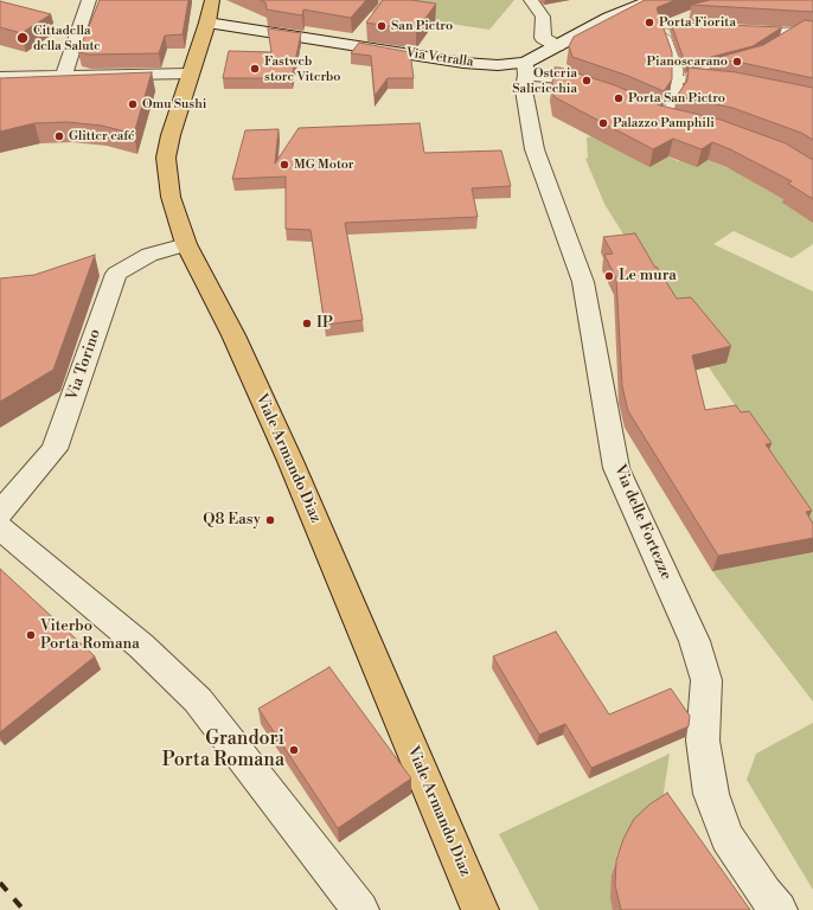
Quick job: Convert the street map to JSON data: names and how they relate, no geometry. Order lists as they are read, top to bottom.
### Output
{
  "streets": {
    "main road": ["Viale Armando Diaz"],
    "street": ["Via Vetralla", "Via Torino", "Via delle Fortezze"]
  },
  "crossings": [
    ["Via Vetralla", "Viale Armando Diaz"],
    ["Via Vetralla", "Via delle Fortezze"],
    ["Via Torino", "Viale Armando Diaz"]
  ],
  "places": [
    "Porta Fiorita",
    "San Pietro",
    "Cittadella della Salute",
    "Pianoscarano",
    "Fastweb store Viterbo",
    "Osteria Salicicchia",
    "Porta San Pietro",
    "Omu Sushi",
    "Palazzo Pamphili",
    "Glitter café",
    "MG Motor",
    "Le mura",
    "IP",
    "Q8 Easy",
    "Viterbo Porta Romana",
    "Grandori Porta Romana"
  ]
}
